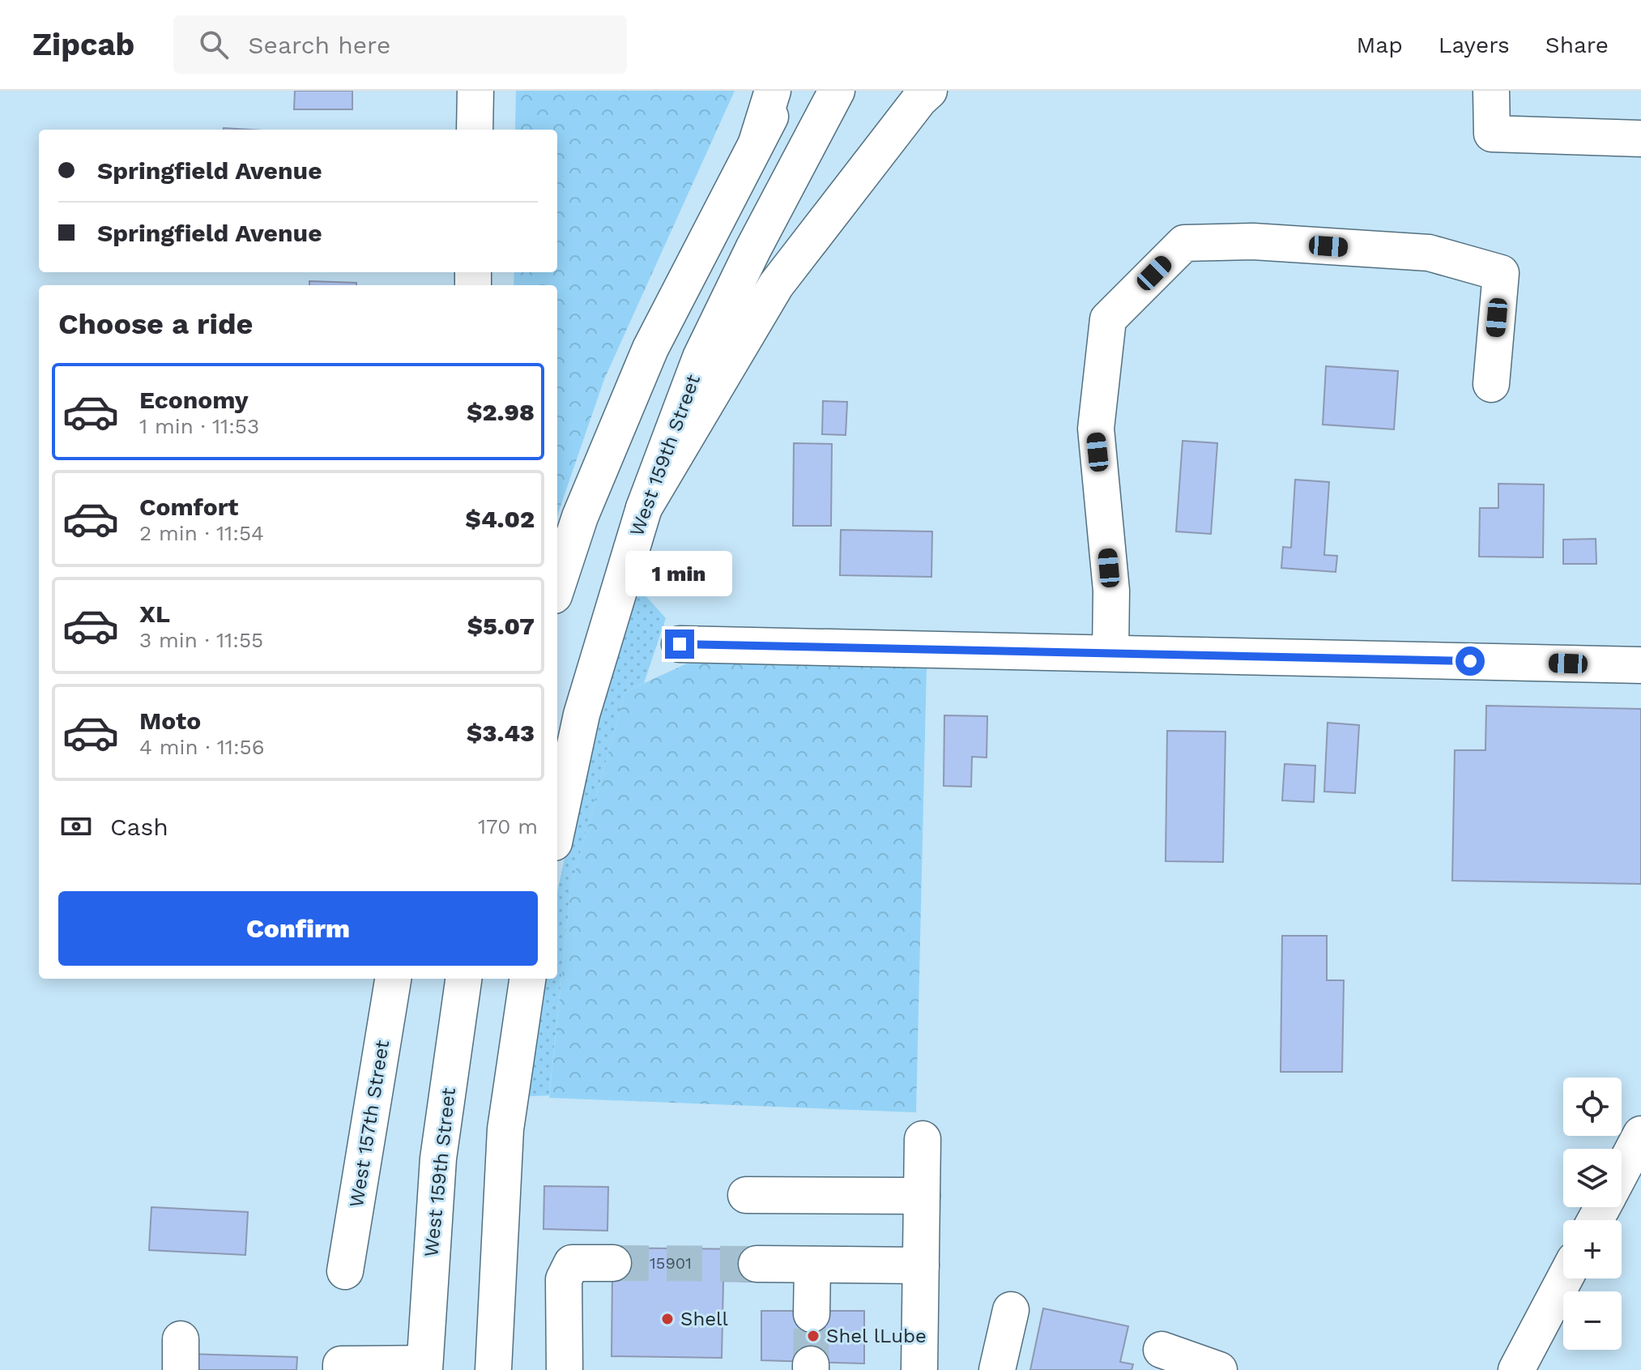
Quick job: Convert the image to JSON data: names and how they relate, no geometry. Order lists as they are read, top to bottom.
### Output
{
  "streets": {
    "main road": ["West 159th Street", "West 157th Street"]
  },
  "places": ["Shell", "Shel lLube"],
  "house_numbers": ["15901"],
  "page": {
    "header": "Zipcab",
    "search": "Search here",
    "nav": ["Map", "Layers", "Share"],
    "banner": ["Springfield Avenue", "Springfield Avenue"],
    "heading": "Choose a ride",
    "list": [
      {
        "name": "Economy",
        "note": "1 min · 11:53",
        "value": "$2.98"
      },
      {
        "name": "Comfort",
        "note": "2 min · 11:54",
        "value": "$4.02"
      },
      {
        "name": "XL",
        "note": "3 min · 11:55",
        "value": "$5.07"
      },
      {
        "name": "Moto",
        "note": "4 min · 11:56",
        "value": "$3.43"
      }
    ],
    "bubble": "1 min",
    "pay": ["Cash", "170 m"],
    "buttons": "Confirm",
    "map_buttons": ["+", "−"]
  }
}
